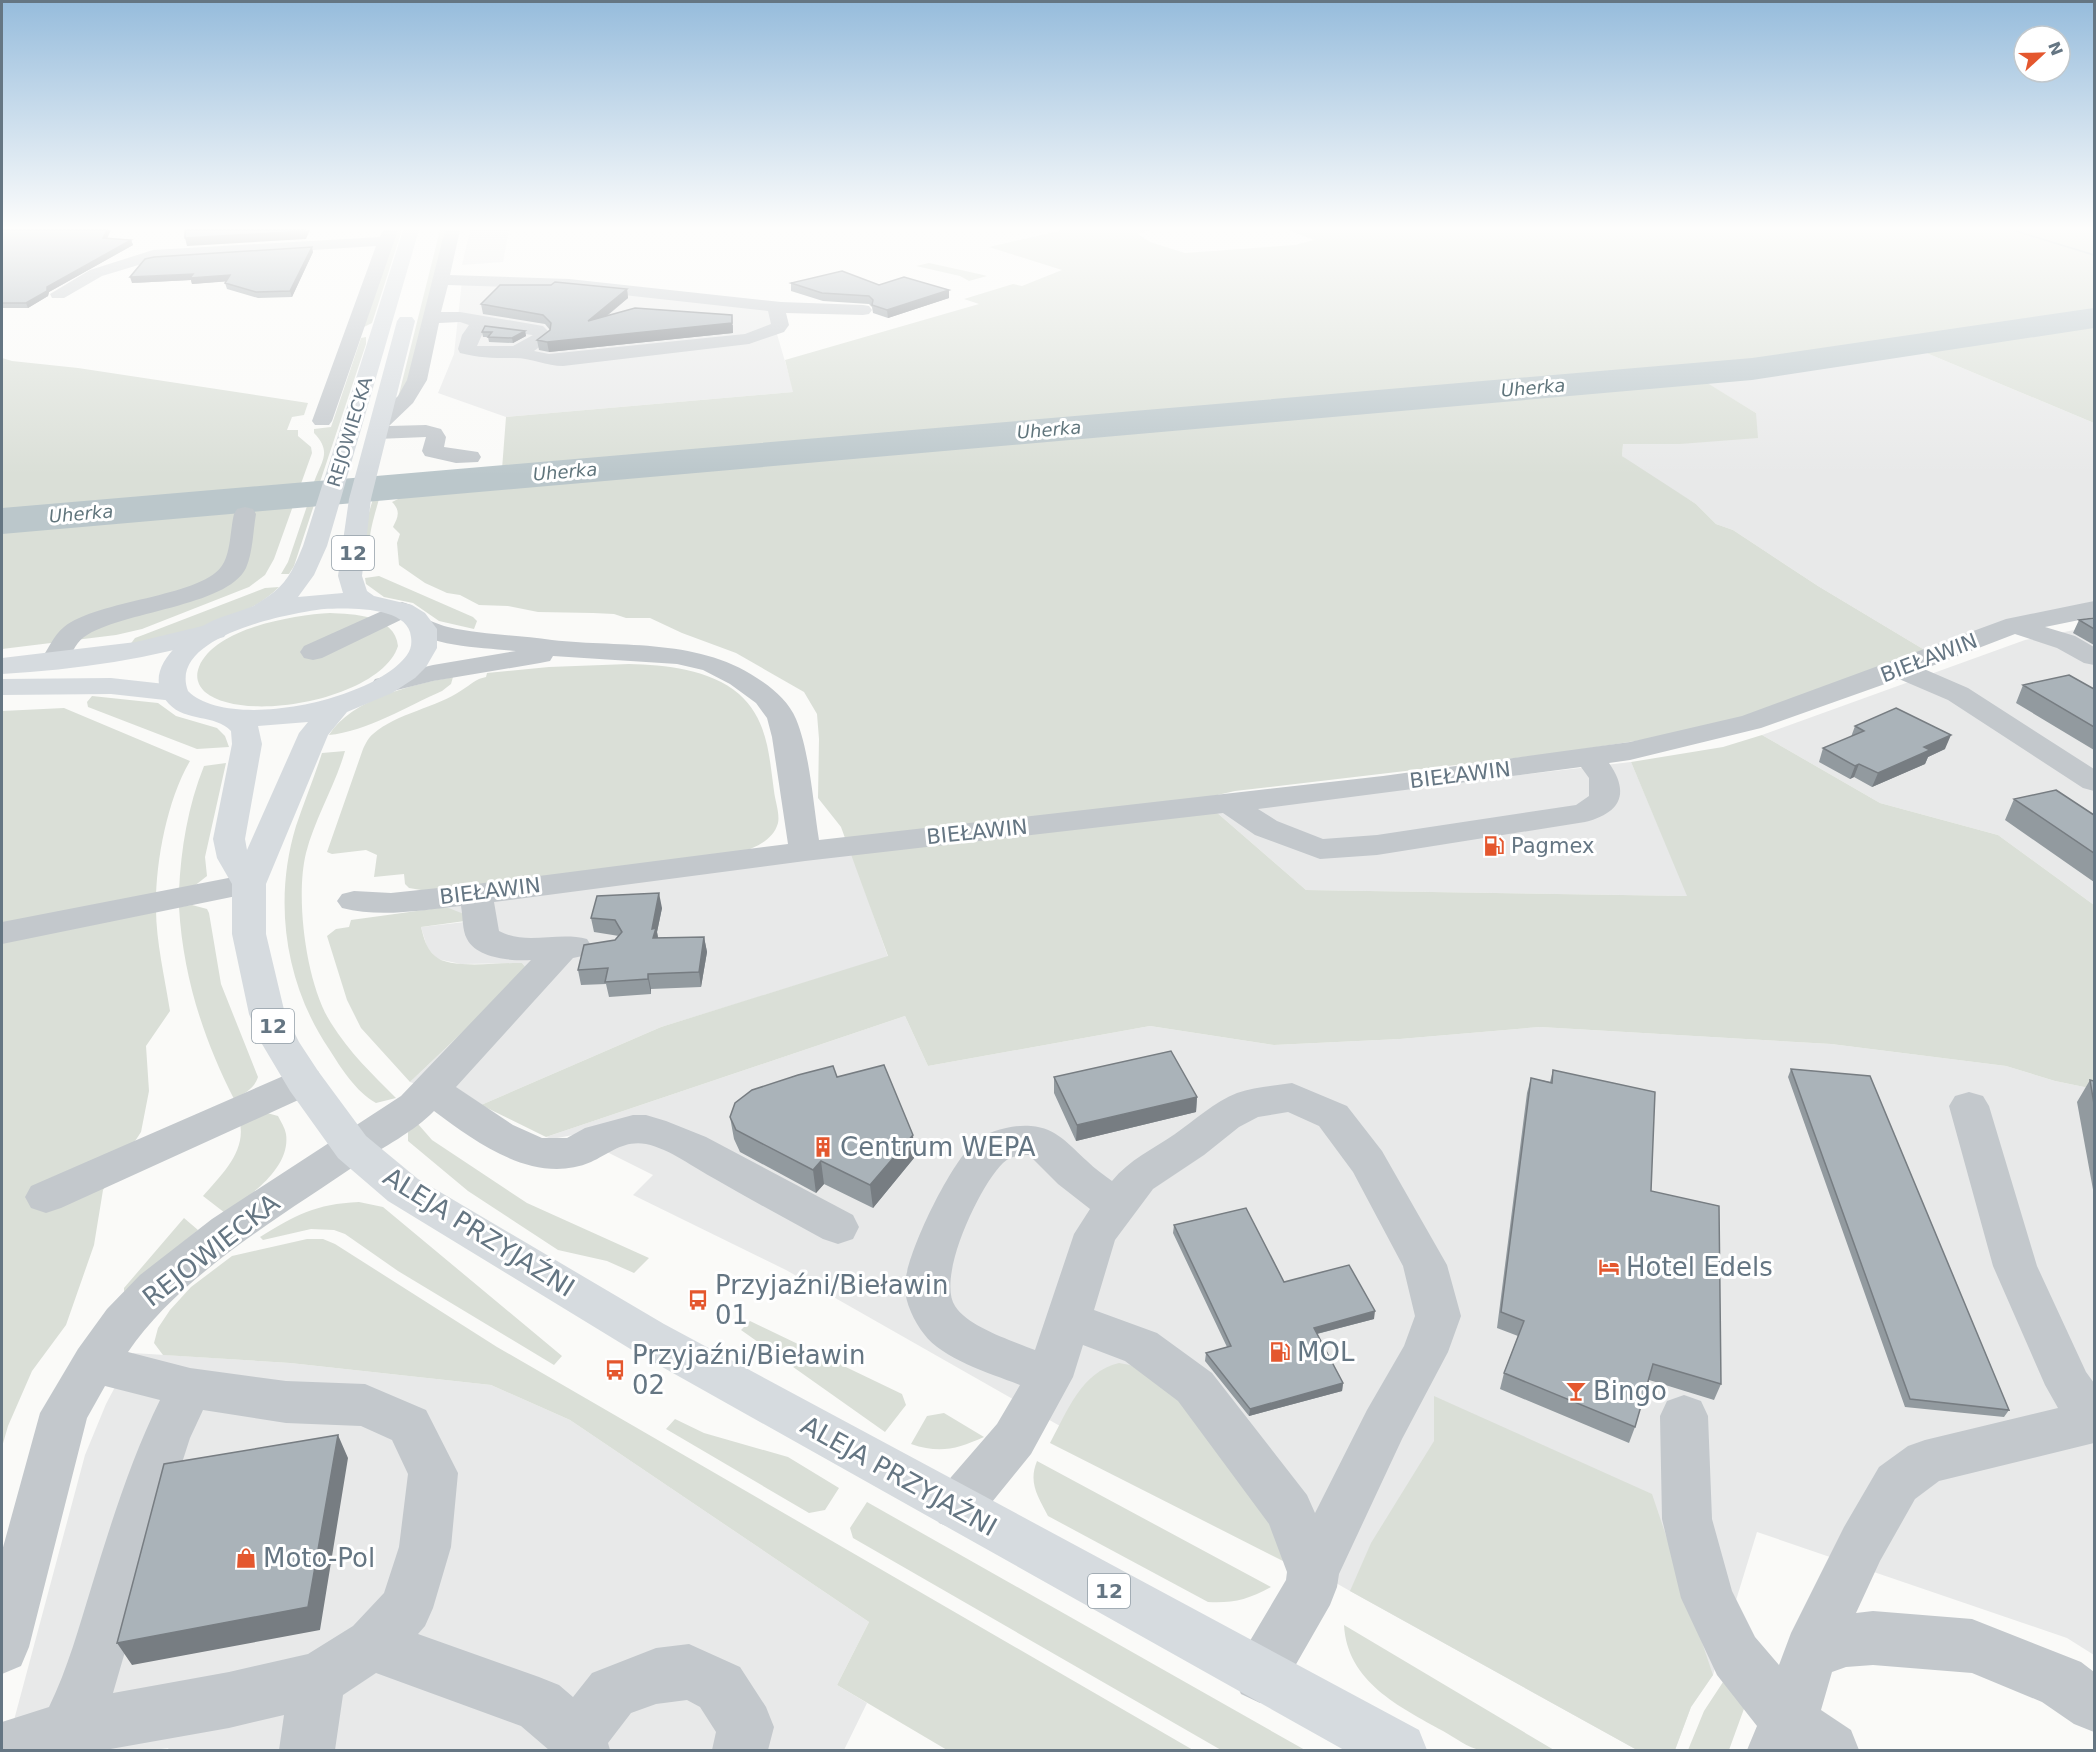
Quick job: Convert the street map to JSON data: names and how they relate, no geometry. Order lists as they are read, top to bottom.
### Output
{
  "streets": {
    "main road": ["REJOWIECKA", "12", "ALEJA PRZYJAŹNI"],
    "street": ["BIEŁAWIN"]
  },
  "crossings": [
    ["REJOWIECKA", "12"],
    ["REJOWIECKA", "ALEJA PRZYJAŹNI"],
    ["12", "ALEJA PRZYJAŹNI"]
  ],
  "water": ["Uherka"],
  "places": {
    "fuel station": ["Pagmex", "MOL"],
    "building": ["Centrum WEPA"],
    "hotel": ["Hotel Edels"],
    "bus stop": ["Przyjaźni/Bieławin 01", "Przyjaźni/Bieławin 02"],
    "bar": ["Bingo"],
    "shop": ["Moto-Pol"]
  },
  "north": "right"
}
